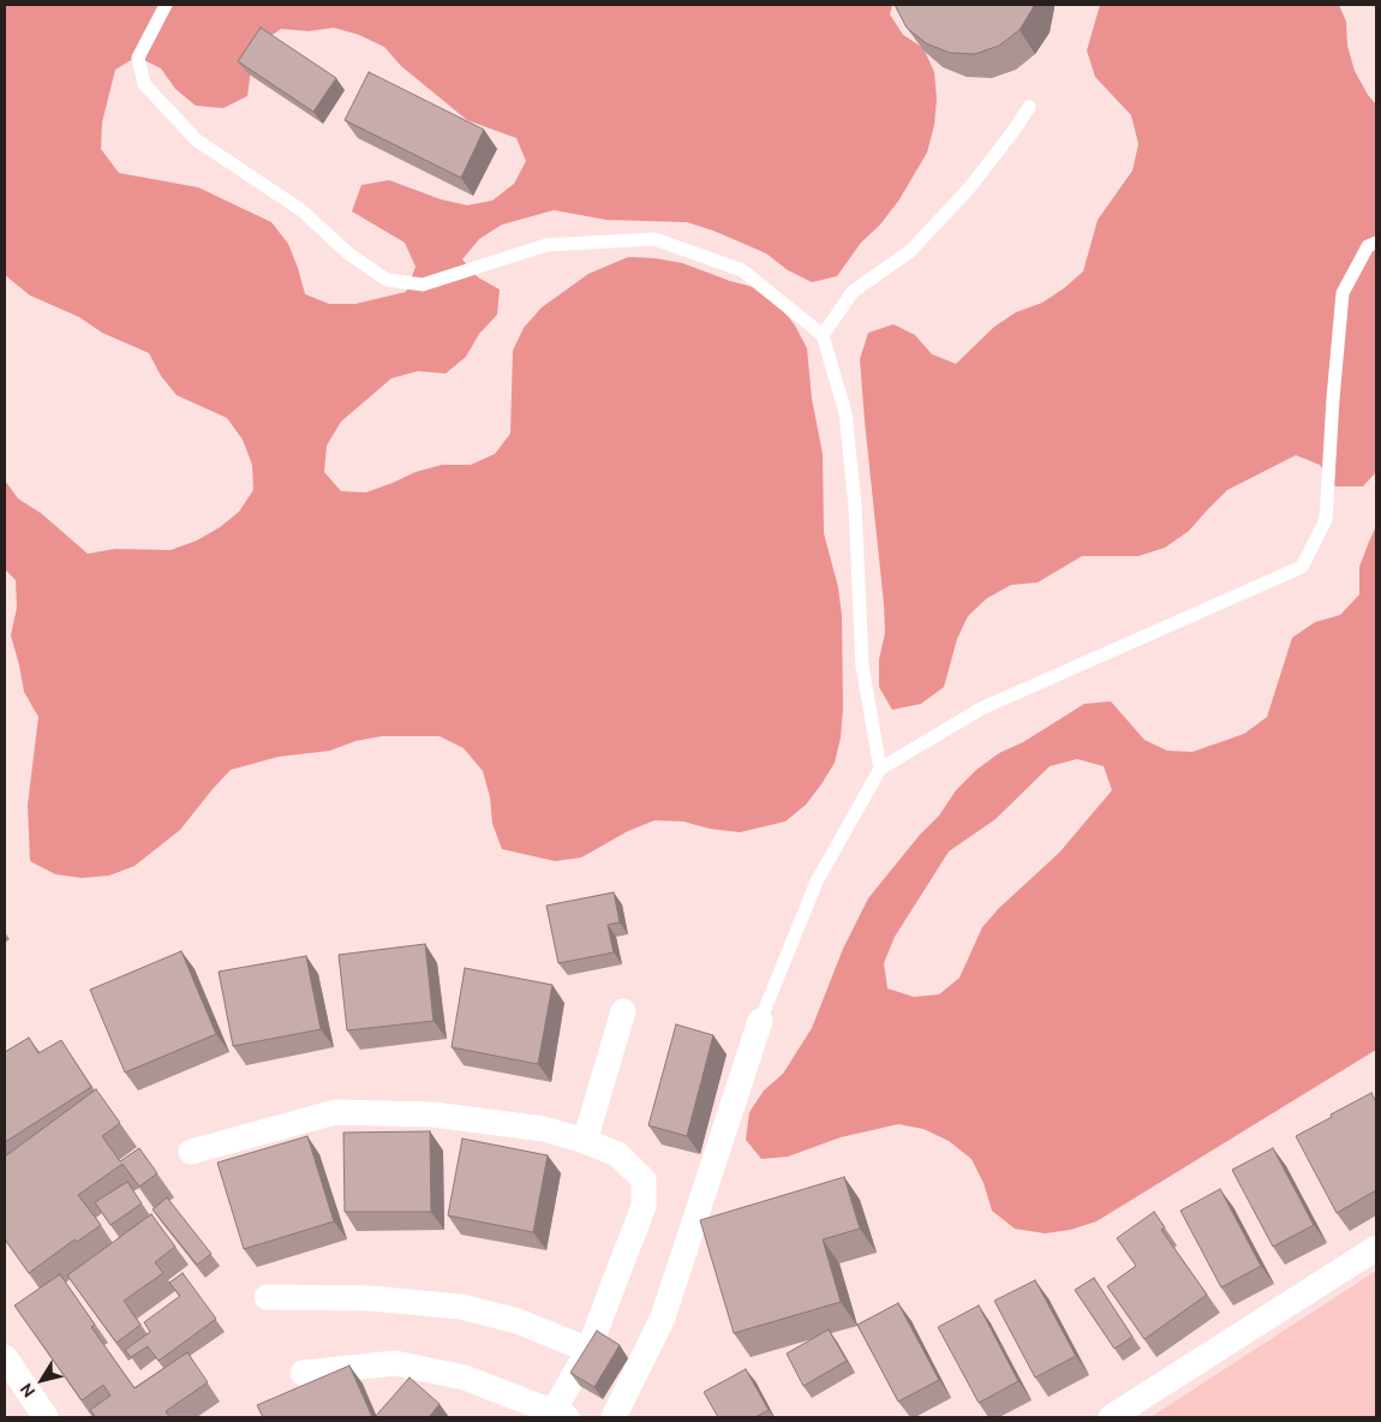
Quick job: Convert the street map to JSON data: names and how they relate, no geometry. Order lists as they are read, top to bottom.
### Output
{
  "north": "bottom left"
}
